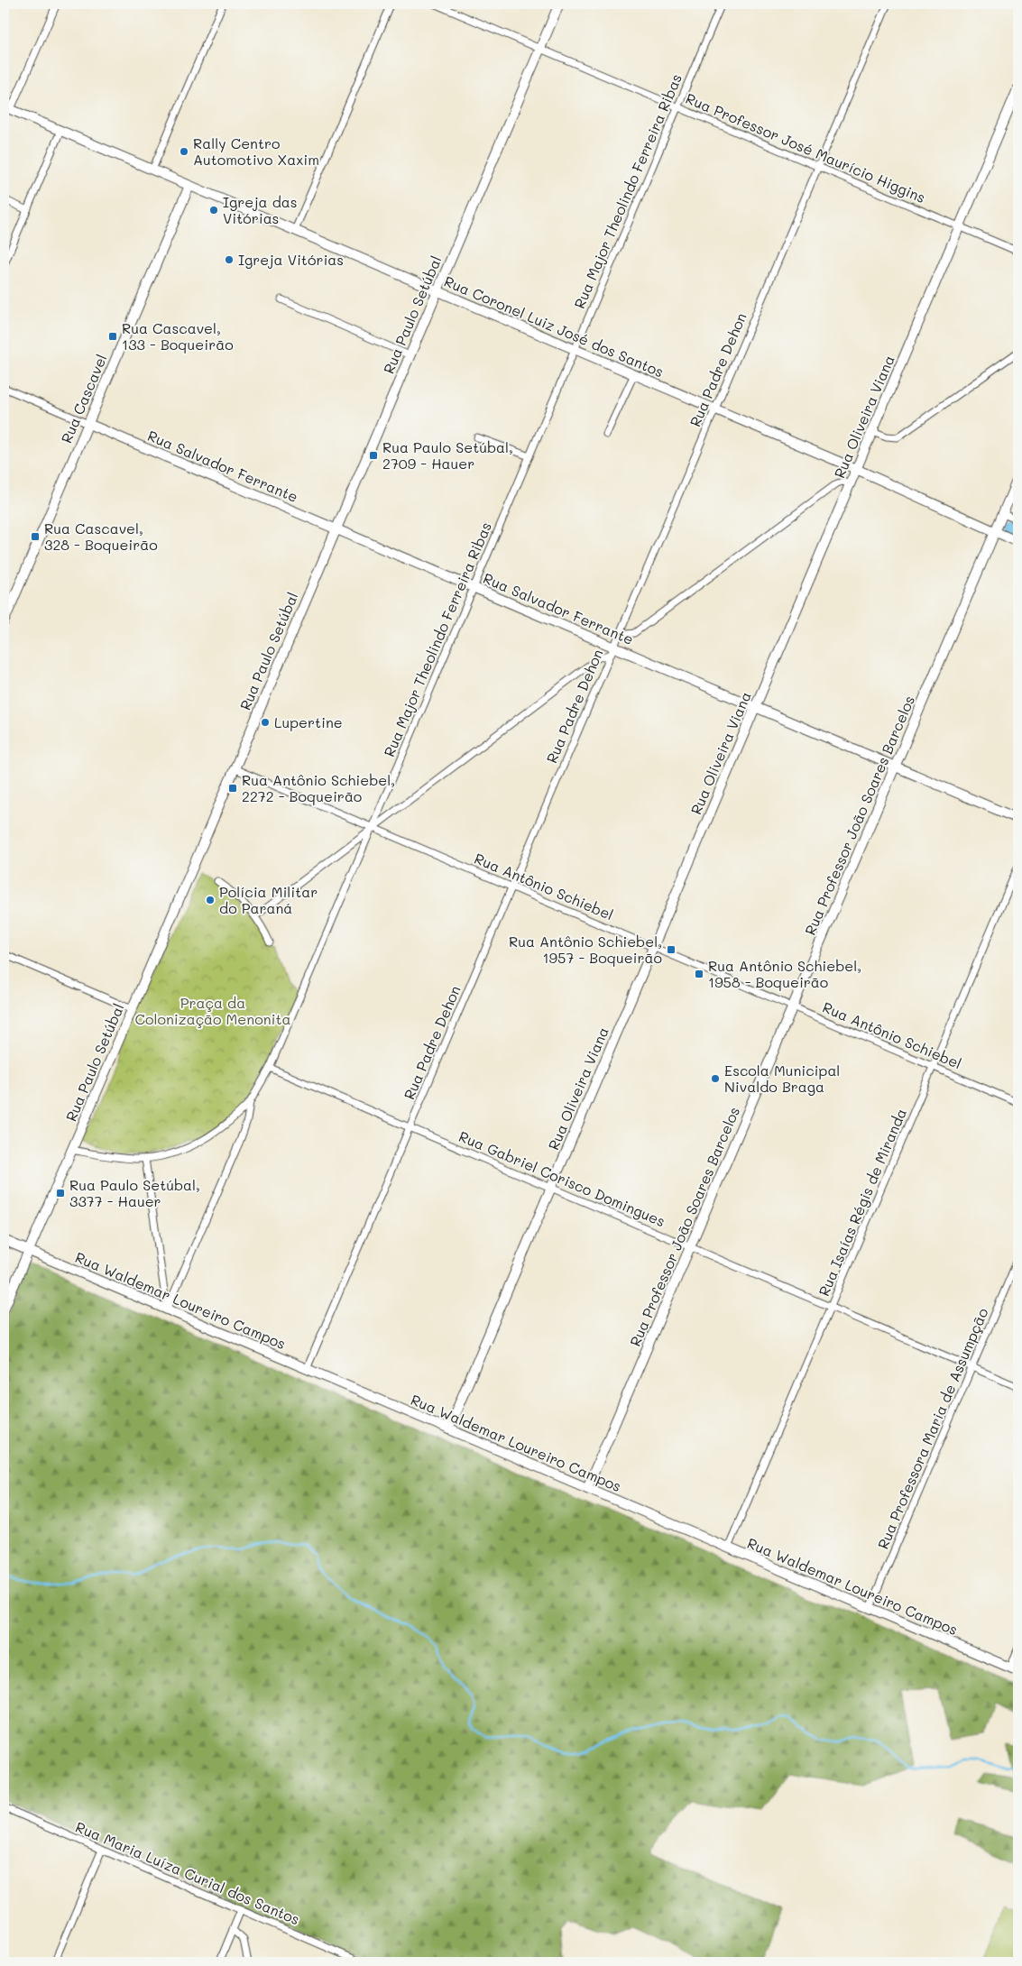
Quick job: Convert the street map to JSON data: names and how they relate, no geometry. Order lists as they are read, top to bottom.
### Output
{
  "streets": {
    "main road": [
      "Rua Paulo Setúbal",
      "Rua Coronel Luiz José dos Santos",
      "Rua Cascavel",
      "Rua Oliveira Viana",
      "Rua Salvador Ferrante",
      "Rua Professor João Soares Barcelos",
      "Rua Waldemar Loureiro Campos"
    ],
    "street": [
      "Rua Professor José Maurício Higgins",
      "Rua Major Theolindo Ferreira Ribas",
      "Rua Padre Dehon",
      "Rua Antônio Schiebel",
      "Rua Gabriel Corisco Domingues",
      "Rua Isaías Régis de Miranda",
      "Rua Professora Maria de Assumpção",
      "Rua Maria Luíza Curial dos Santos"
    ]
  },
  "crossings": [
    ["Rua Professor José Maurício Higgins", "Rua Major Theolindo Ferreira Ribas"],
    ["Rua Professor José Maurício Higgins", "Rua Paulo Setúbal"],
    ["Rua Professor José Maurício Higgins", "Rua Padre Dehon"],
    ["Rua Professor José Maurício Higgins", "Rua Oliveira Viana"],
    ["Rua Major Theolindo Ferreira Ribas", "Rua Coronel Luiz José dos Santos"],
    ["Rua Major Theolindo Ferreira Ribas", "Rua Salvador Ferrante"],
    ["Rua Major Theolindo Ferreira Ribas", "Rua Antônio Schiebel"],
    ["Rua Major Theolindo Ferreira Ribas", "Rua Gabriel Corisco Domingues"],
    ["Rua Major Theolindo Ferreira Ribas", "Rua Waldemar Loureiro Campos"],
    ["Rua Paulo Setúbal", "Rua Coronel Luiz José dos Santos"],
    ["Rua Paulo Setúbal", "Rua Salvador Ferrante"],
    ["Rua Paulo Setúbal", "Rua Antônio Schiebel"],
    ["Rua Paulo Setúbal", "Rua Waldemar Loureiro Campos"],
    ["Rua Coronel Luiz José dos Santos", "Rua Padre Dehon"],
    ["Rua Coronel Luiz José dos Santos", "Rua Cascavel"],
    ["Rua Coronel Luiz José dos Santos", "Rua Oliveira Viana"],
    ["Rua Coronel Luiz José dos Santos", "Rua Professor João Soares Barcelos"],
    ["Rua Padre Dehon", "Rua Salvador Ferrante"],
    ["Rua Padre Dehon", "Rua Antônio Schiebel"],
    ["Rua Padre Dehon", "Rua Gabriel Corisco Domingues"],
    ["Rua Padre Dehon", "Rua Waldemar Loureiro Campos"],
    ["Rua Cascavel", "Rua Salvador Ferrante"],
    ["Rua Oliveira Viana", "Rua Salvador Ferrante"],
    ["Rua Oliveira Viana", "Rua Antônio Schiebel"],
    ["Rua Oliveira Viana", "Rua Gabriel Corisco Domingues"],
    ["Rua Oliveira Viana", "Rua Waldemar Loureiro Campos"],
    ["Rua Salvador Ferrante", "Rua Professor João Soares Barcelos"],
    ["Rua Professor João Soares Barcelos", "Rua Antônio Schiebel"],
    ["Rua Professor João Soares Barcelos", "Rua Gabriel Corisco Domingues"],
    ["Rua Professor João Soares Barcelos", "Rua Waldemar Loureiro Campos"],
    ["Rua Antônio Schiebel", "Rua Isaías Régis de Miranda"],
    ["Rua Gabriel Corisco Domingues", "Rua Isaías Régis de Miranda"],
    ["Rua Gabriel Corisco Domingues", "Rua Professora Maria de Assumpção"],
    ["Rua Isaías Régis de Miranda", "Rua Waldemar Loureiro Campos"],
    ["Rua Waldemar Loureiro Campos", "Rua Professora Maria de Assumpção"]
  ],
  "parks": ["Praça da Colonização Menonita"],
  "places": {
    "other": [
      "Rally Centro Automotivo Xaxim",
      "Igreja das Vitórias",
      "Igreja Vitórias",
      "Lupertine",
      "Polícia Militar do Paraná",
      "Escola Municipal Nivaldo Braga"
    ],
    "transit": [
      "Rua Cascavel, 133 - Boqueirão",
      "Rua Paulo Setúbal, 2709 - Hauer",
      "Rua Cascavel, 328 - Boqueirão",
      "Rua Antônio Schiebel, 2272 - Boqueirão",
      "Rua Antônio Schiebel, 1957 - Boqueirão",
      "Rua Antônio Schiebel, 1958 - Boqueirão",
      "Rua Paulo Setúbal, 3377 - Hauer"
    ]
  }
}
